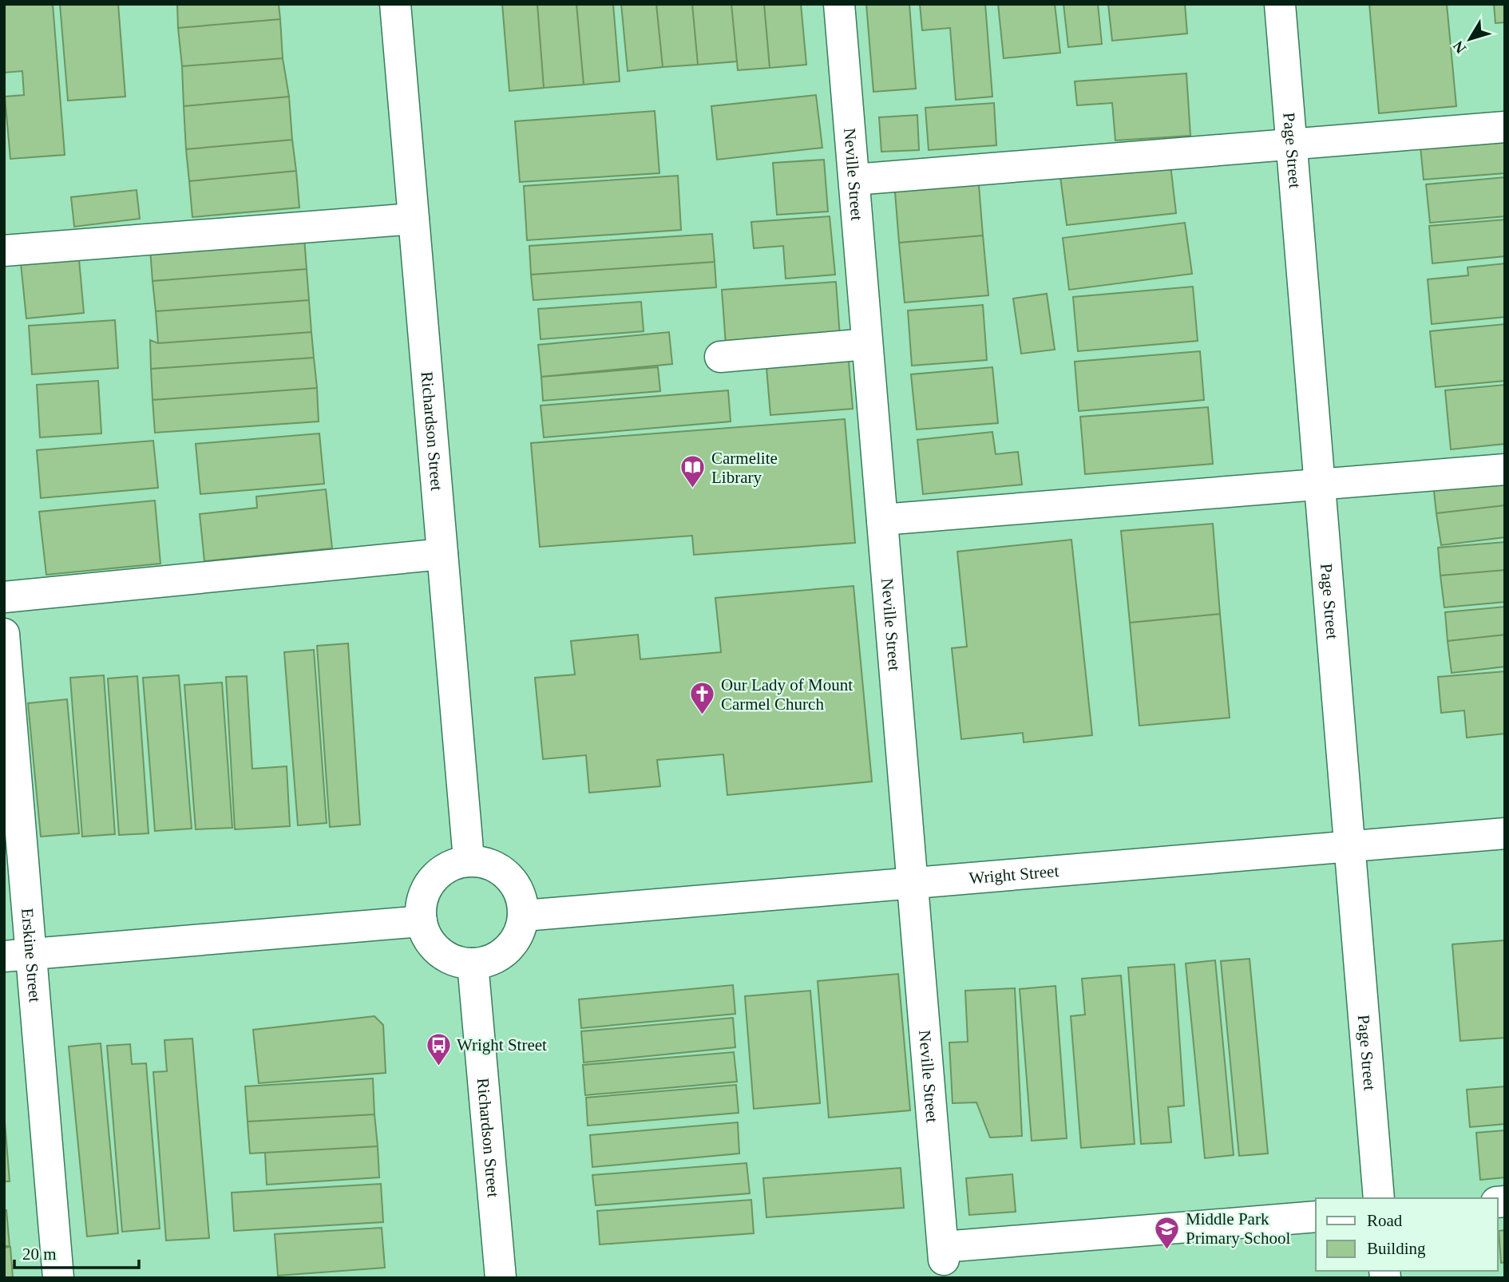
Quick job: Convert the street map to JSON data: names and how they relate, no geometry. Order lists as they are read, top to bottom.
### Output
{
  "streets": {
    "street": [
      "Page Street",
      "Neville Street",
      "Richardson Street",
      "Wright Street",
      "Erskine Street"
    ]
  },
  "crossings": [
    ["Page Street", "Wright Street"],
    ["Neville Street", "Wright Street"],
    ["Richardson Street", "Wright Street"]
  ],
  "places": {
    "library": ["Carmelite Library"],
    "church": ["Our Lady of Mount Carmel Church"],
    "bus stop": ["Wright Street"],
    "school or university": ["Middle Park Primary School"]
  },
  "legend": ["Road", "Building"],
  "scale_bar": "20 m",
  "north": "bottom left"
}
